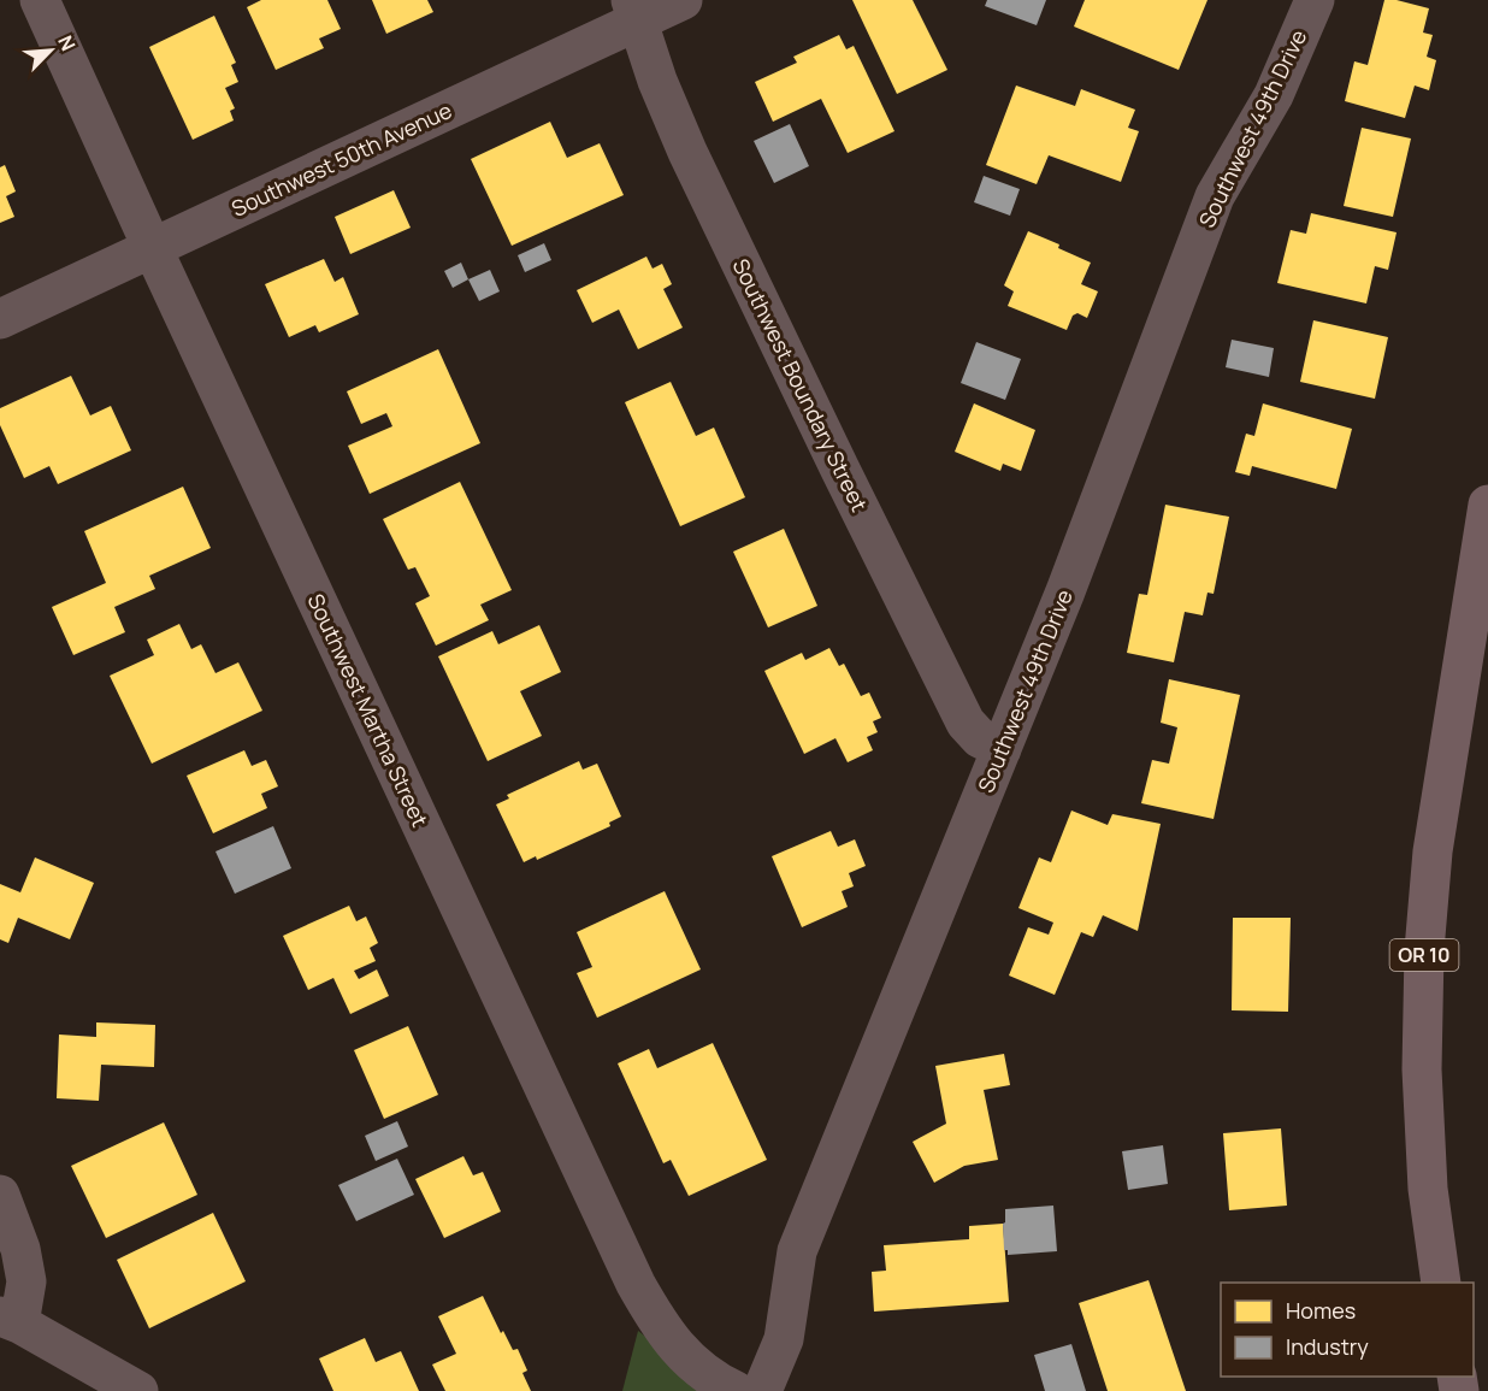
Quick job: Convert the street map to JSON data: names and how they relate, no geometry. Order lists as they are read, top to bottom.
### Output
{
  "streets": {
    "main road": ["OR 10"],
    "street": [
      "Southwest 49th Drive",
      "Southwest 50th Avenue",
      "Southwest Boundary Street",
      "Southwest Martha Street"
    ]
  },
  "crossings": [
    ["Southwest 49th Drive", "Southwest Boundary Street"],
    ["Southwest 50th Avenue", "Southwest Boundary Street"],
    ["Southwest 50th Avenue", "Southwest Martha Street"]
  ],
  "legend": ["Homes", "Industry"],
  "north": "top right"
}
